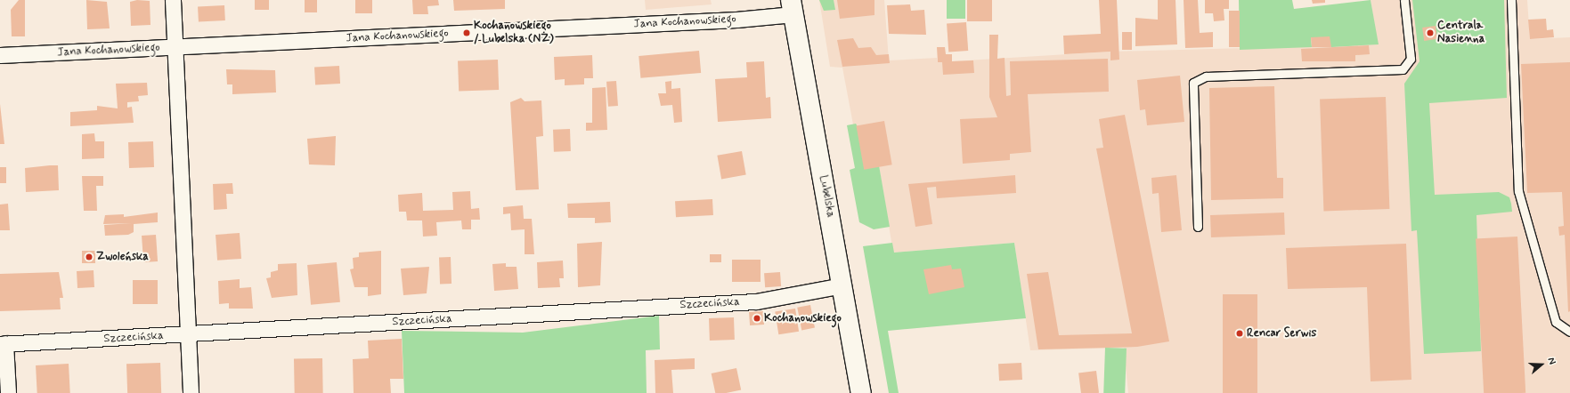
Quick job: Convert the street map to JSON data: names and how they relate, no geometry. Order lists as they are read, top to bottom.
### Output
{
  "streets": {
    "main road": ["Lubelska"],
    "street": ["Jana Kochanowskiego", "Szczecińska"]
  },
  "crossings": [
    ["Jana Kochanowskiego", "Lubelska"],
    ["Lubelska", "Szczecińska"]
  ],
  "places": [
    "Kochanowskiego / Lubelska (NŻ)",
    "Centrala Nasienna",
    "Zwoleńska",
    "Kochanowskiego",
    "Rencar Serwis"
  ],
  "north": "right"
}
